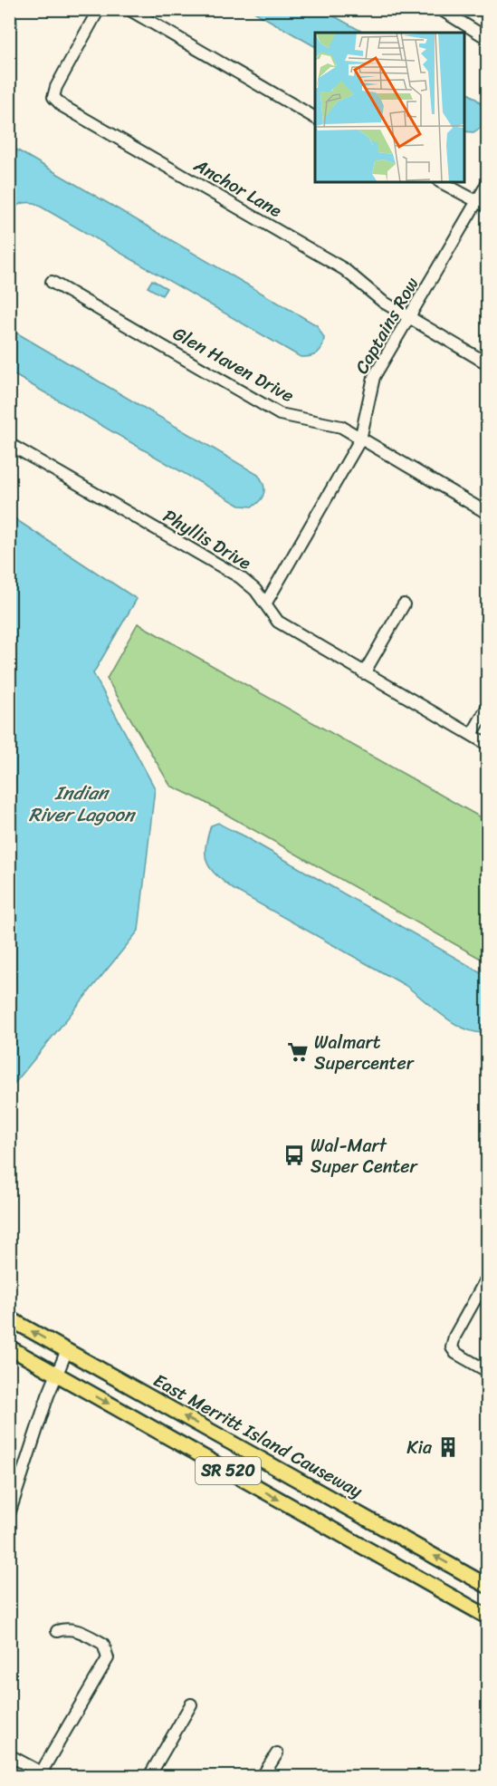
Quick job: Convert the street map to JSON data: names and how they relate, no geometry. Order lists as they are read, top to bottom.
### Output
{
  "streets": {
    "main road": ["East Merritt Island Causeway", "SR 520"],
    "street": [
      "Anchor Lane",
      "Captains Row",
      "Glen Haven Drive",
      "Phyllis Drive"
    ]
  },
  "crossings": [
    ["Anchor Lane", "Captains Row"],
    ["Captains Row", "Glen Haven Drive"],
    ["Captains Row", "Phyllis Drive"]
  ],
  "water": ["Indian River Lagoon"],
  "places": {
    "supermarket": ["Walmart Supercenter"],
    "bus stop": ["Wal-Mart Super Center"],
    "building": ["Kia"]
  }
}
